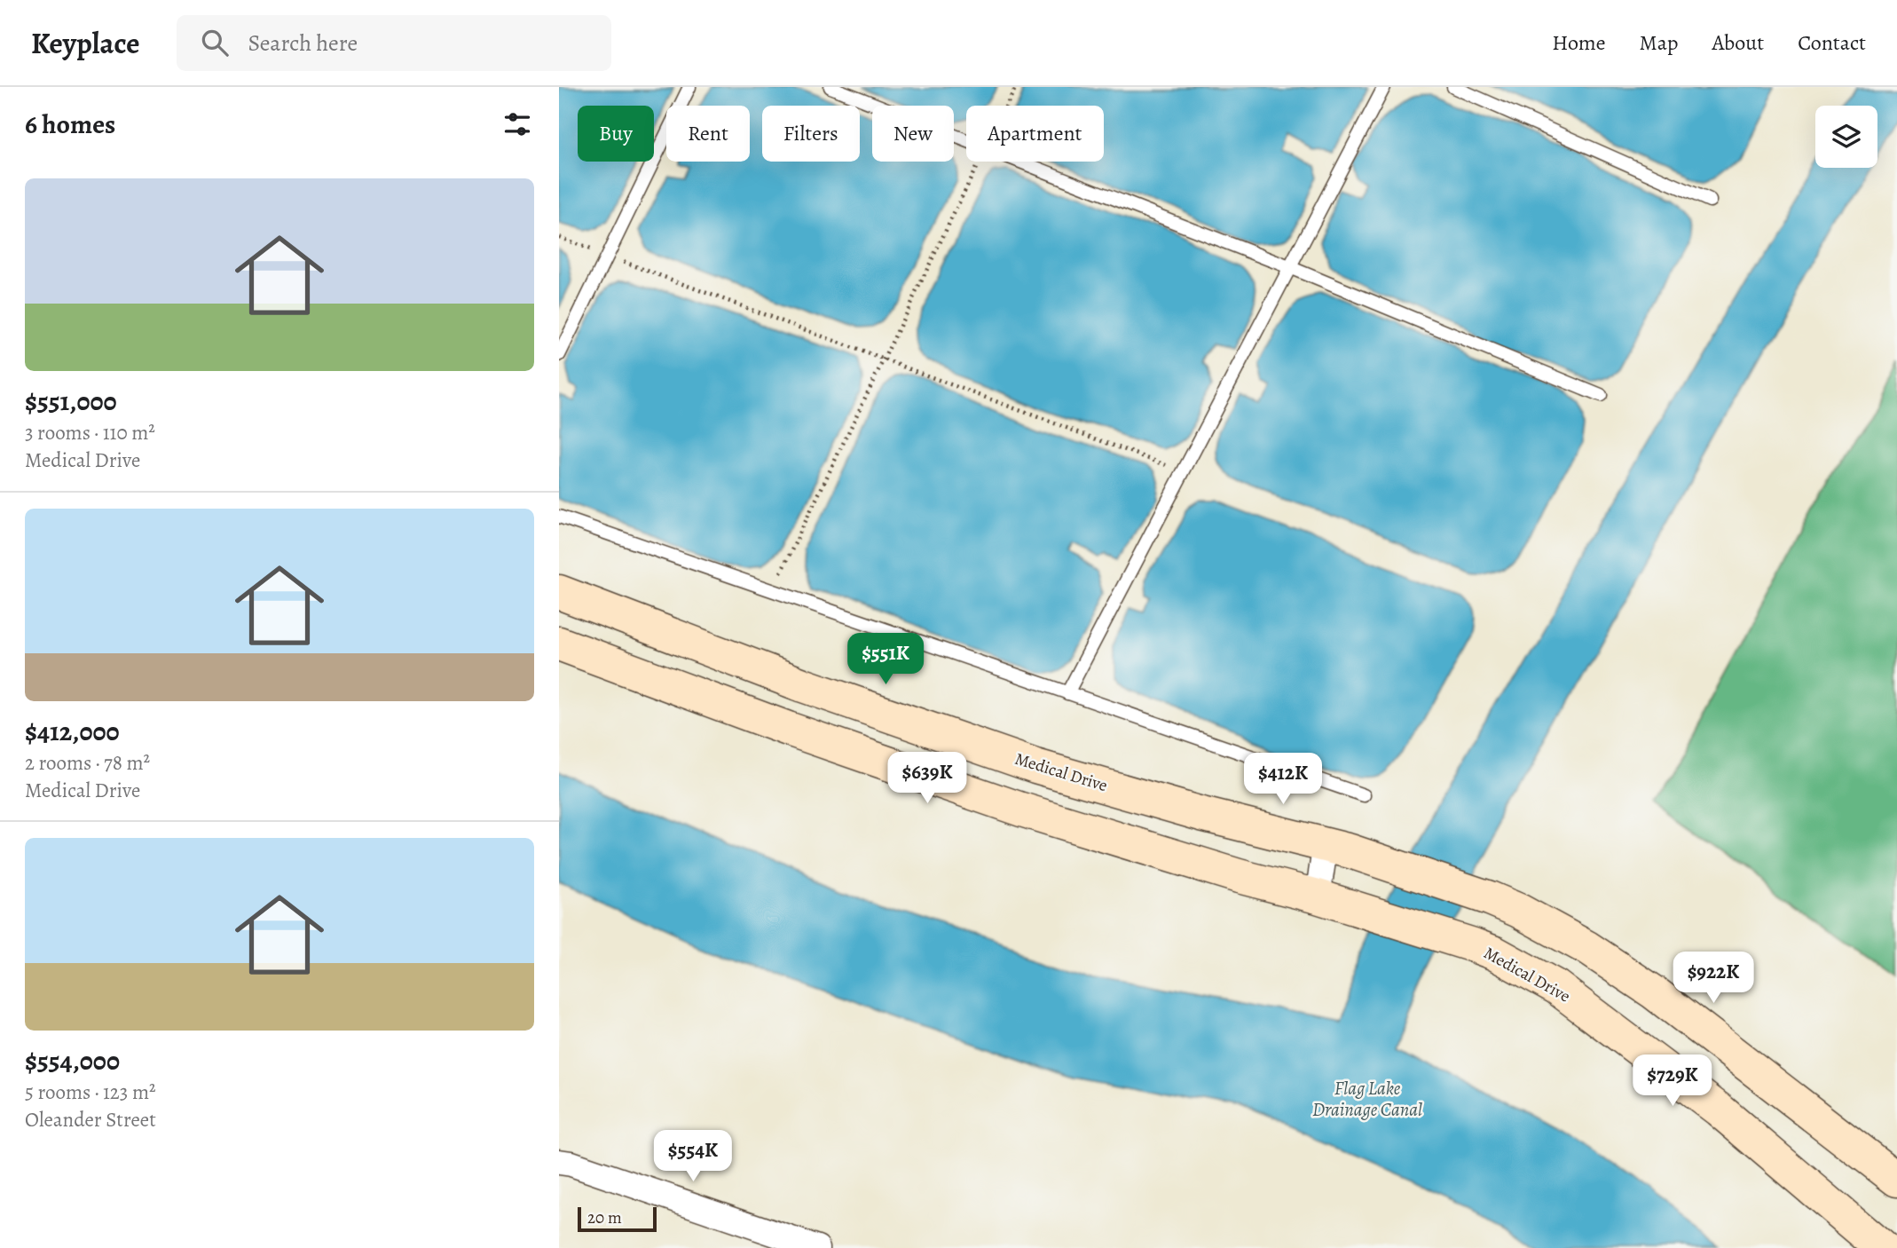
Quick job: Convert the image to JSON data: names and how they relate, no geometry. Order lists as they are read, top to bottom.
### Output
{
  "streets": {
    "street": ["Medical Drive"]
  },
  "water": ["Flag Lake Drainage Canal"],
  "scale_bar": "20 m",
  "page": {
    "header": "Keyplace",
    "search": "Search here",
    "nav": [
      "Home",
      "Map",
      "About",
      "Contact"
    ],
    "heading": "6 homes",
    "chip": [
      "Buy",
      "Rent",
      "Filters",
      "New",
      "Apartment"
    ],
    "list": [
      {
        "name": "$551,000",
        "note": "3 rooms · 110 m² · Medical Drive"
      },
      {
        "name": "$412,000",
        "note": "2 rooms · 78 m² · Medical Drive"
      },
      {
        "name": "$554,000",
        "note": "5 rooms · 123 m² · Oleander Street"
      }
    ],
    "price": [
      "$551K",
      "$639K",
      "$412K",
      "$922K",
      "$729K",
      "$554K"
    ],
    "scale": "20 m"
  }
}
